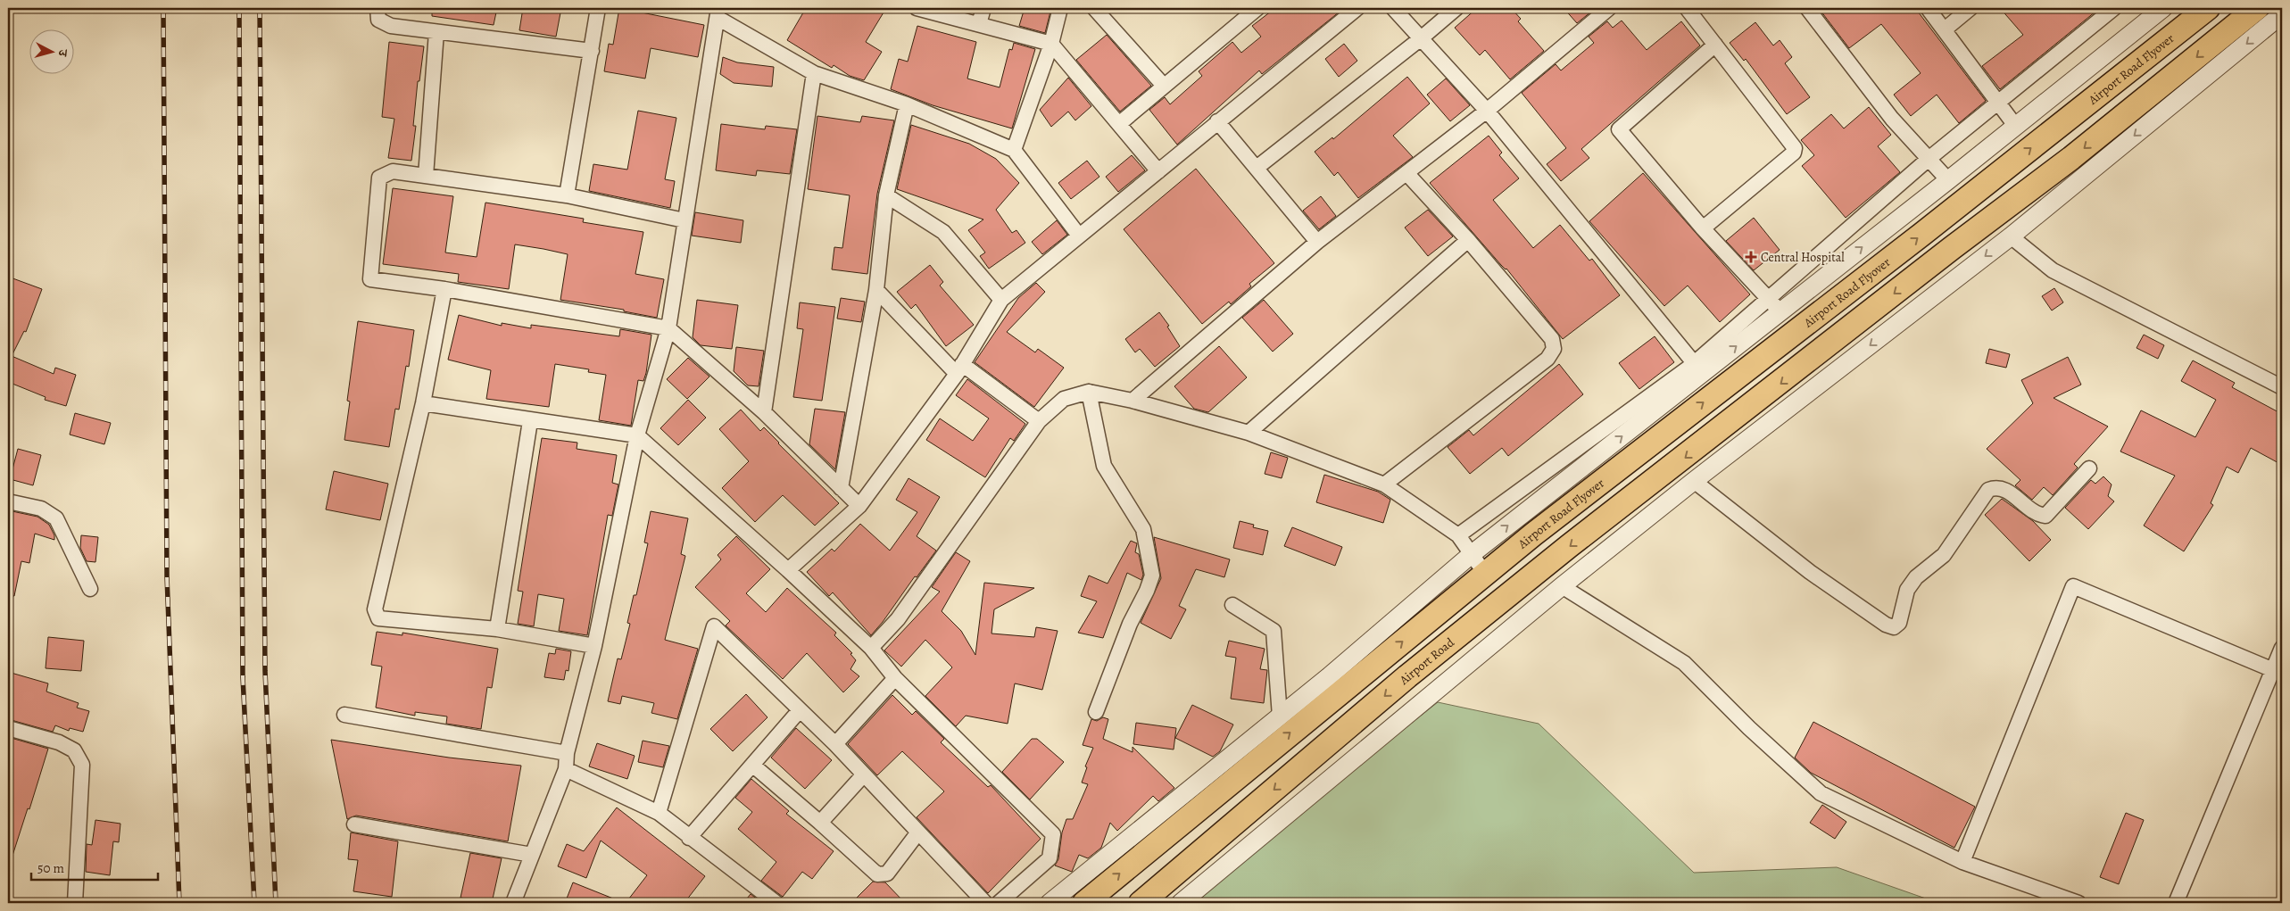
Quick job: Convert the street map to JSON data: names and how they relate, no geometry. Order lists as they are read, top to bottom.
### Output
{
  "streets": {
    "main road": ["Airport Road Flyover", "Airport Road"]
  },
  "one_way": ["Airport Road"],
  "places": {
    "health": ["Central Hospital"]
  },
  "scale_bar": "50 m",
  "north": "right"
}
